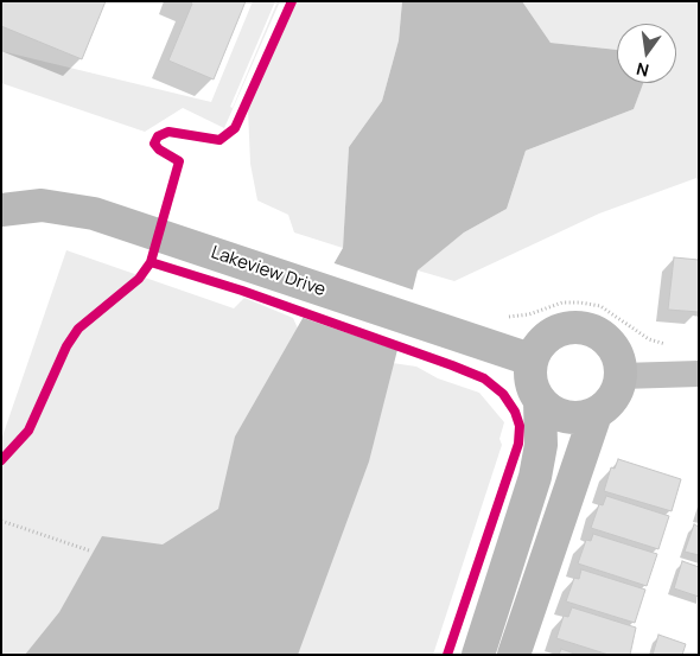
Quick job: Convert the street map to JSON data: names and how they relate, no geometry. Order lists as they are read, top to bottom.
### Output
{
  "streets": {
    "street": ["Lakeview Drive"]
  },
  "north": "bottom"
}
